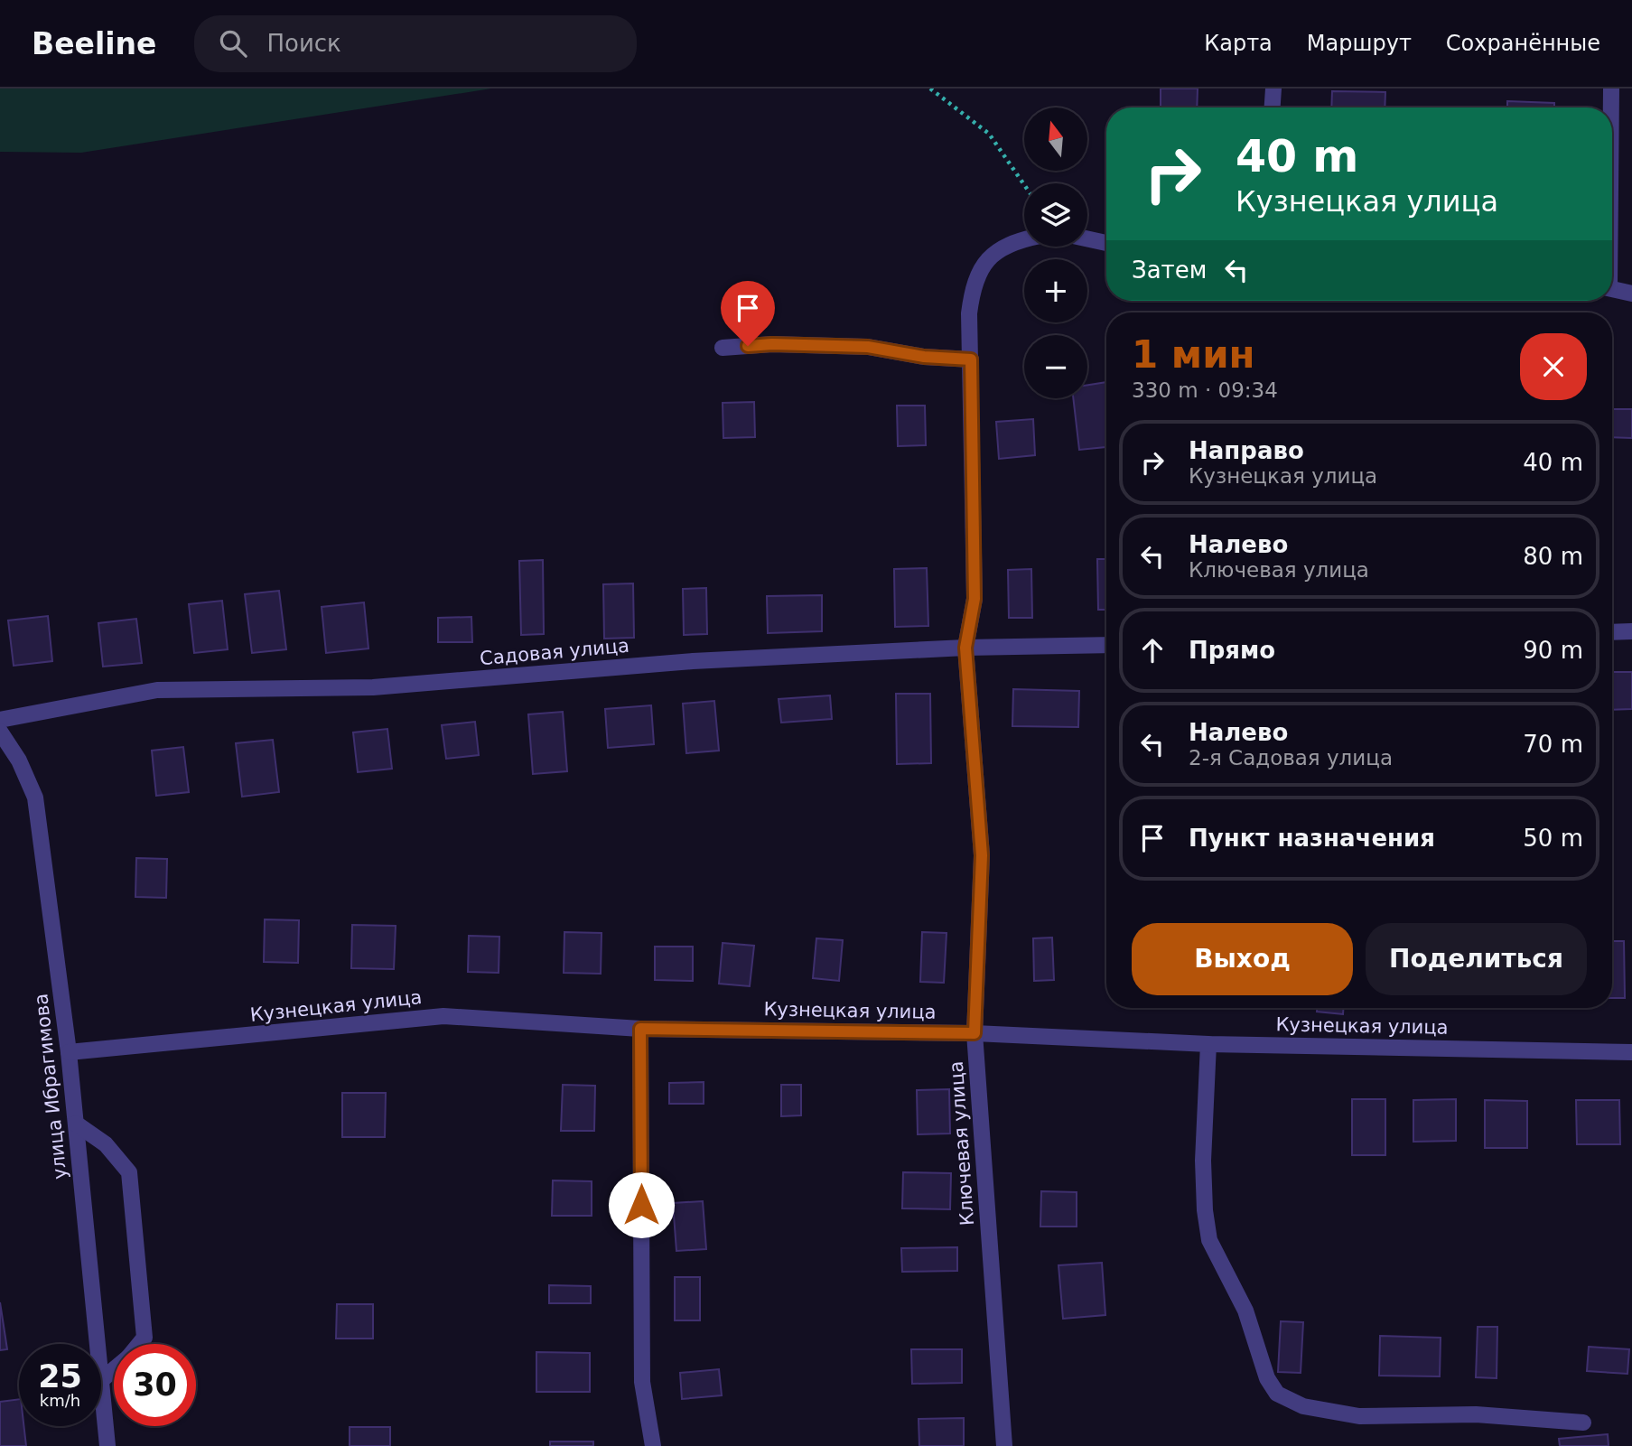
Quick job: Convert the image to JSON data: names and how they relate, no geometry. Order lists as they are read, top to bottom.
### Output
{
  "streets": {
    "street": [
      "Садовая улица",
      "Кузнецкая улица",
      "улица Ибрагимова",
      "Ключевая улица"
    ]
  },
  "crossings": [
    ["Садовая улица", "Ключевая улица"],
    ["Кузнецкая улица", "улица Ибрагимова"],
    ["Кузнецкая улица", "Ключевая улица"]
  ],
  "north": "top",
  "page": {
    "header": "Beeline",
    "search": "Поиск",
    "nav": ["Карта", "Маршрут", "Сохранённые"],
    "map_buttons": ["+", "−"],
    "turn": ["40 m", "Кузнецкая улица"],
    "then": "Затем",
    "heading": ["1 мин", "330 m · 09:34"],
    "list": [
      {
        "name": "Направо",
        "note": "Кузнецкая улица",
        "value": "40 m"
      },
      {
        "name": "Налево",
        "note": "Ключевая улица",
        "value": "80 m"
      },
      {
        "name": "Прямо",
        "value": "90 m"
      },
      {
        "name": "Налево",
        "note": "2-я Садовая улица",
        "value": "70 m"
      },
      {
        "name": "Пункт назначения",
        "value": "50 m"
      }
    ],
    "buttons": ["Выход", "Поделиться"],
    "speed": "25 km/h",
    "limit": "30"
  }
}
